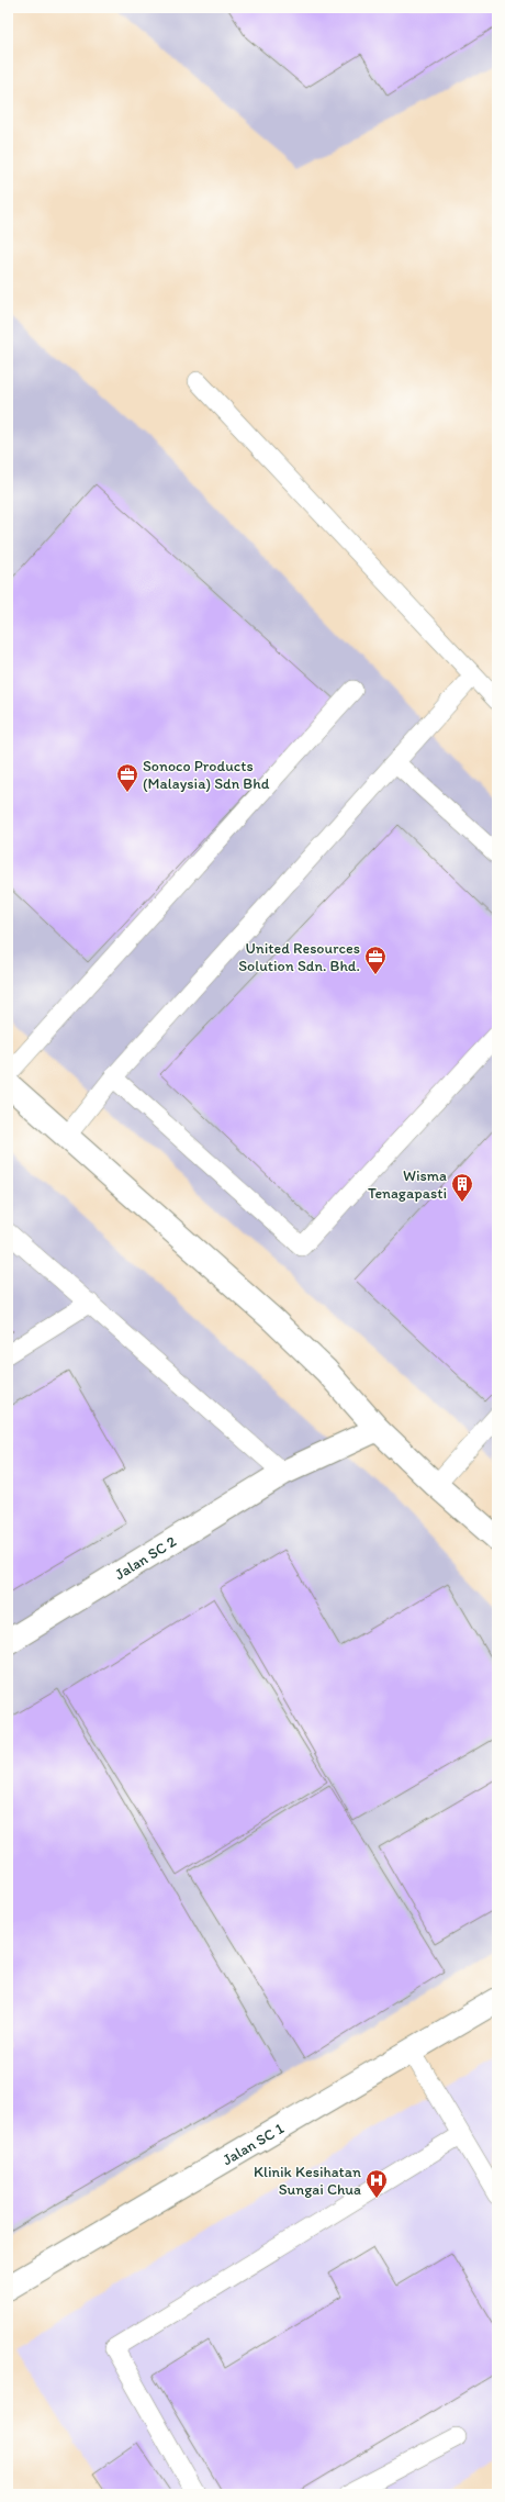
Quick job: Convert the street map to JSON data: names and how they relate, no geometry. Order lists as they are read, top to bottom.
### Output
{
  "streets": {
    "street": ["Jalan SC 2", "Jalan SC 1"]
  },
  "places": {
    "office": ["Sonoco Products (Malaysia) Sdn Bhd", "United Resources Solution Sdn. Bhd."],
    "building": ["Wisma Tenagapasti"],
    "hospital": ["Klinik Kesihatan Sungai Chua"]
  }
}
